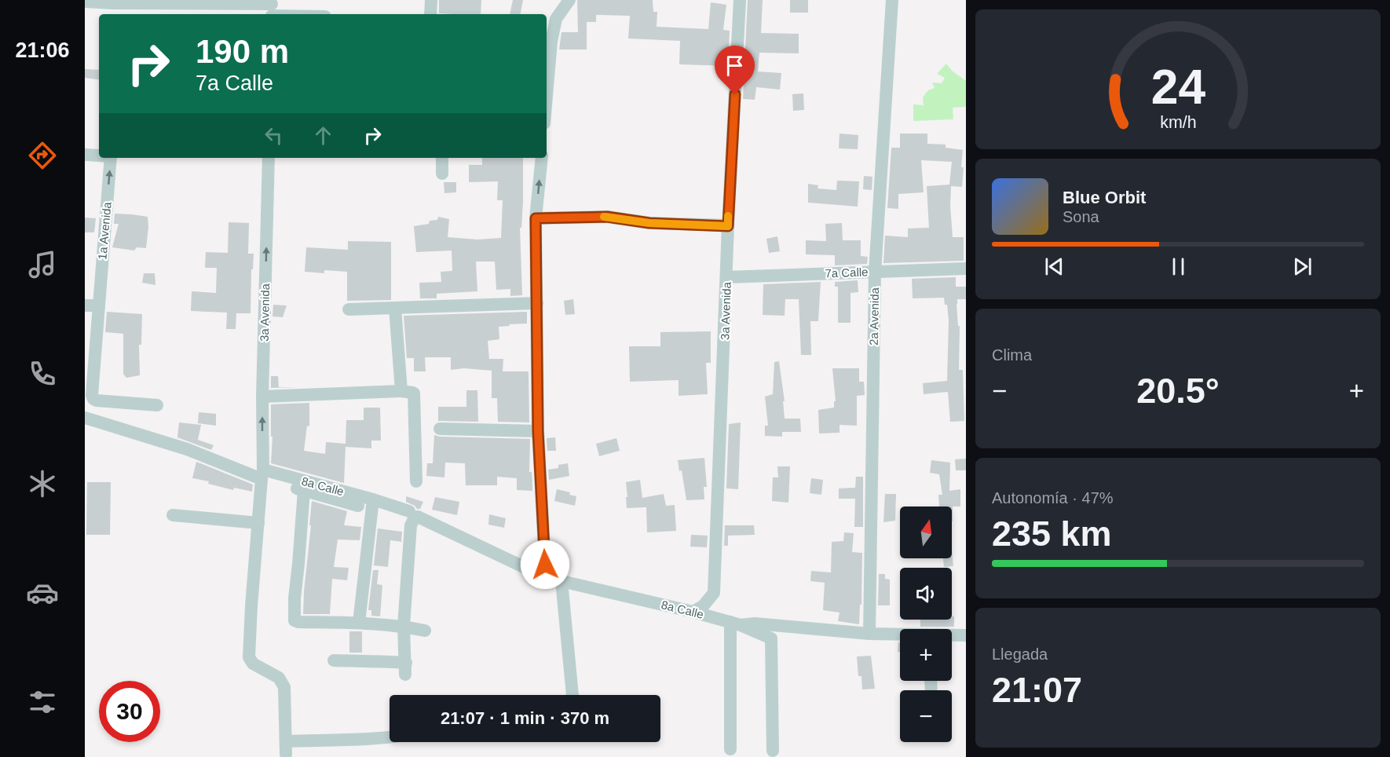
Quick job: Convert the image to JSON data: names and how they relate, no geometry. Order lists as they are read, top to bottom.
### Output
{
  "streets": {
    "street": [
      "1a Avenida",
      "7a Calle",
      "3a Avenida",
      "2a Avenida",
      "8a Calle"
    ]
  },
  "crossings": [
    ["7a Calle", "3a Avenida"],
    ["7a Calle", "2a Avenida"],
    ["3a Avenida", "8a Calle"],
    ["2a Avenida", "8a Calle"]
  ],
  "one_way": ["1a Avenida"],
  "north": "top",
  "page": {
    "tabs": "21:06",
    "turn": ["190 m", "7a Calle"],
    "song": ["Blue Orbit", "Sona"],
    "tile": [
      "Clima",
      ["Autonomía · 47%", "235 km"],
      ["Llegada", "21:07"]
    ],
    "heat": ["−", "20.5°", "+"],
    "map_buttons": ["+", "−"],
    "limit": "30",
    "trip": "21:07 · 1 min · 370 m",
    "gauge": ["24", "km/h"]
  }
}
